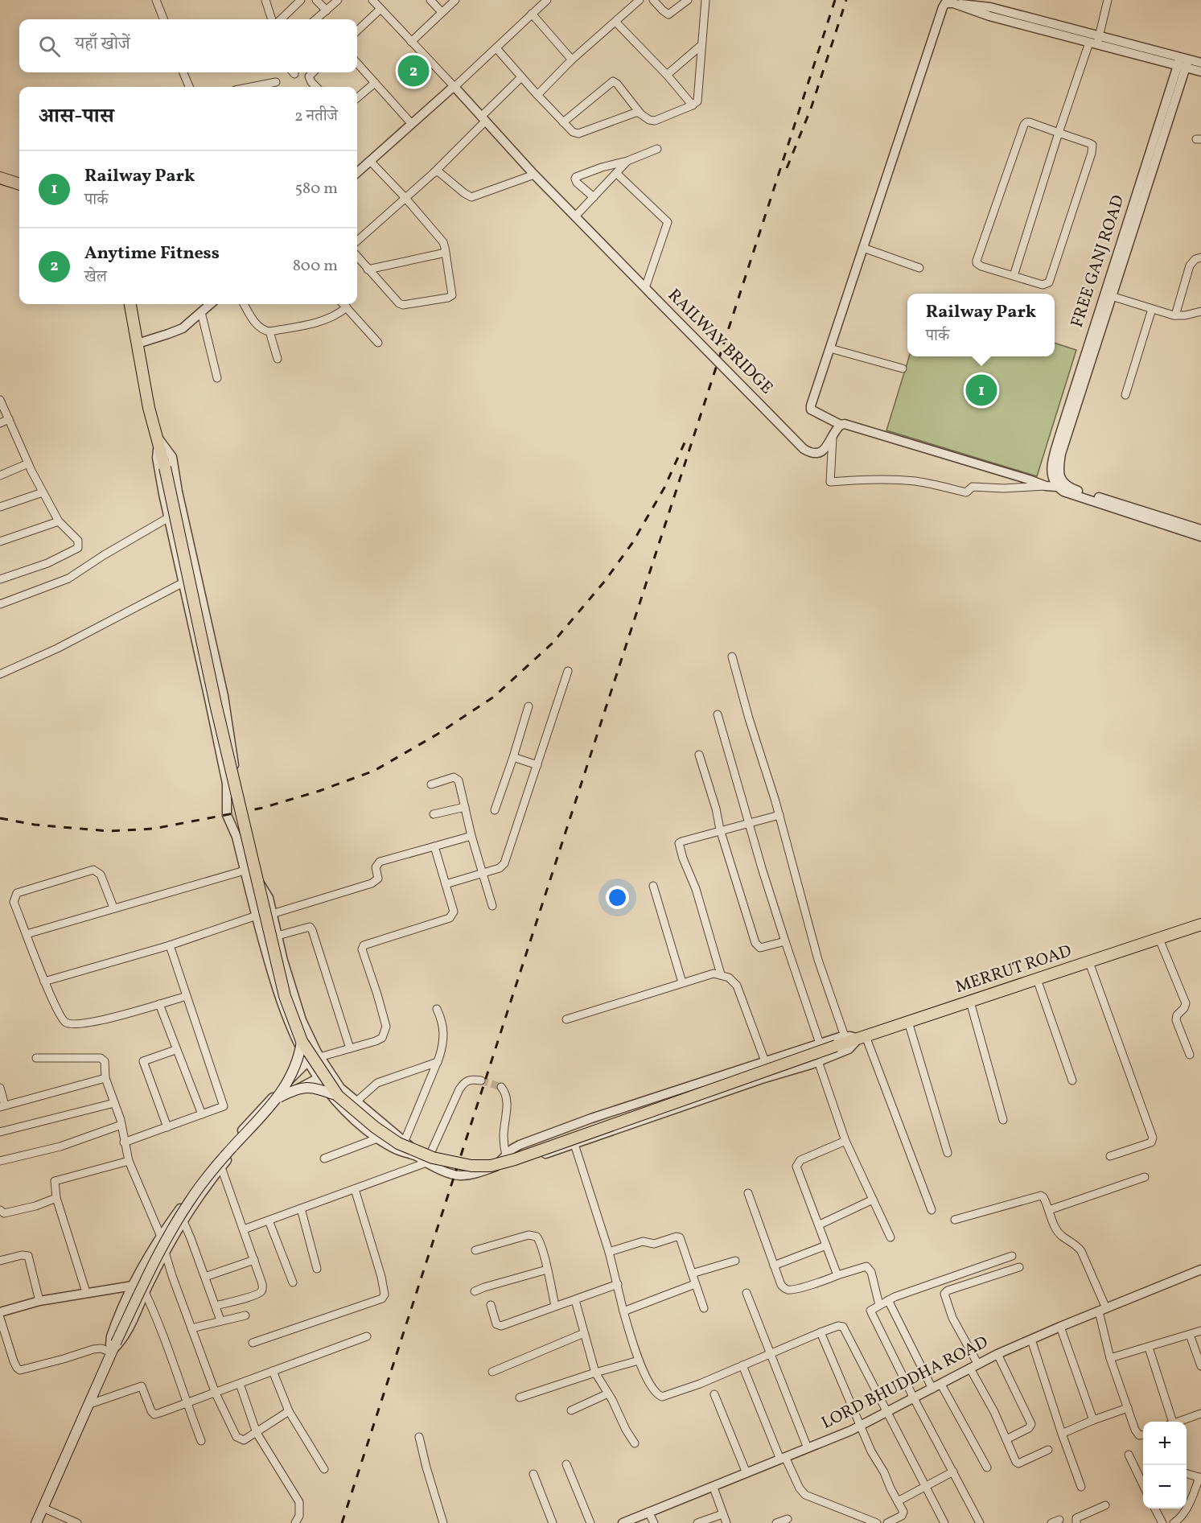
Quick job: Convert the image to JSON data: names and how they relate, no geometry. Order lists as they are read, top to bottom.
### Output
{
  "streets": {
    "main road": ["MERRUT ROAD"],
    "street": ["FREE GANJ ROAD", "RAILWAY BRIDGE", "LORD BHUDDHA ROAD"]
  },
  "page": {
    "search": "यहाँ खोजें",
    "pins": ["2", "1"],
    "heading": ["आस-पास", "2 नतीजे"],
    "list": [
      {
        "mark": "1",
        "name": "Railway Park",
        "note": "पार्क",
        "value": "580 m"
      },
      {
        "mark": "2",
        "name": "Anytime Fitness",
        "note": "खेल",
        "value": "800 m"
      }
    ],
    "popup": ["Railway Park", "पार्क"],
    "map_buttons": ["+", "−"]
  }
}
